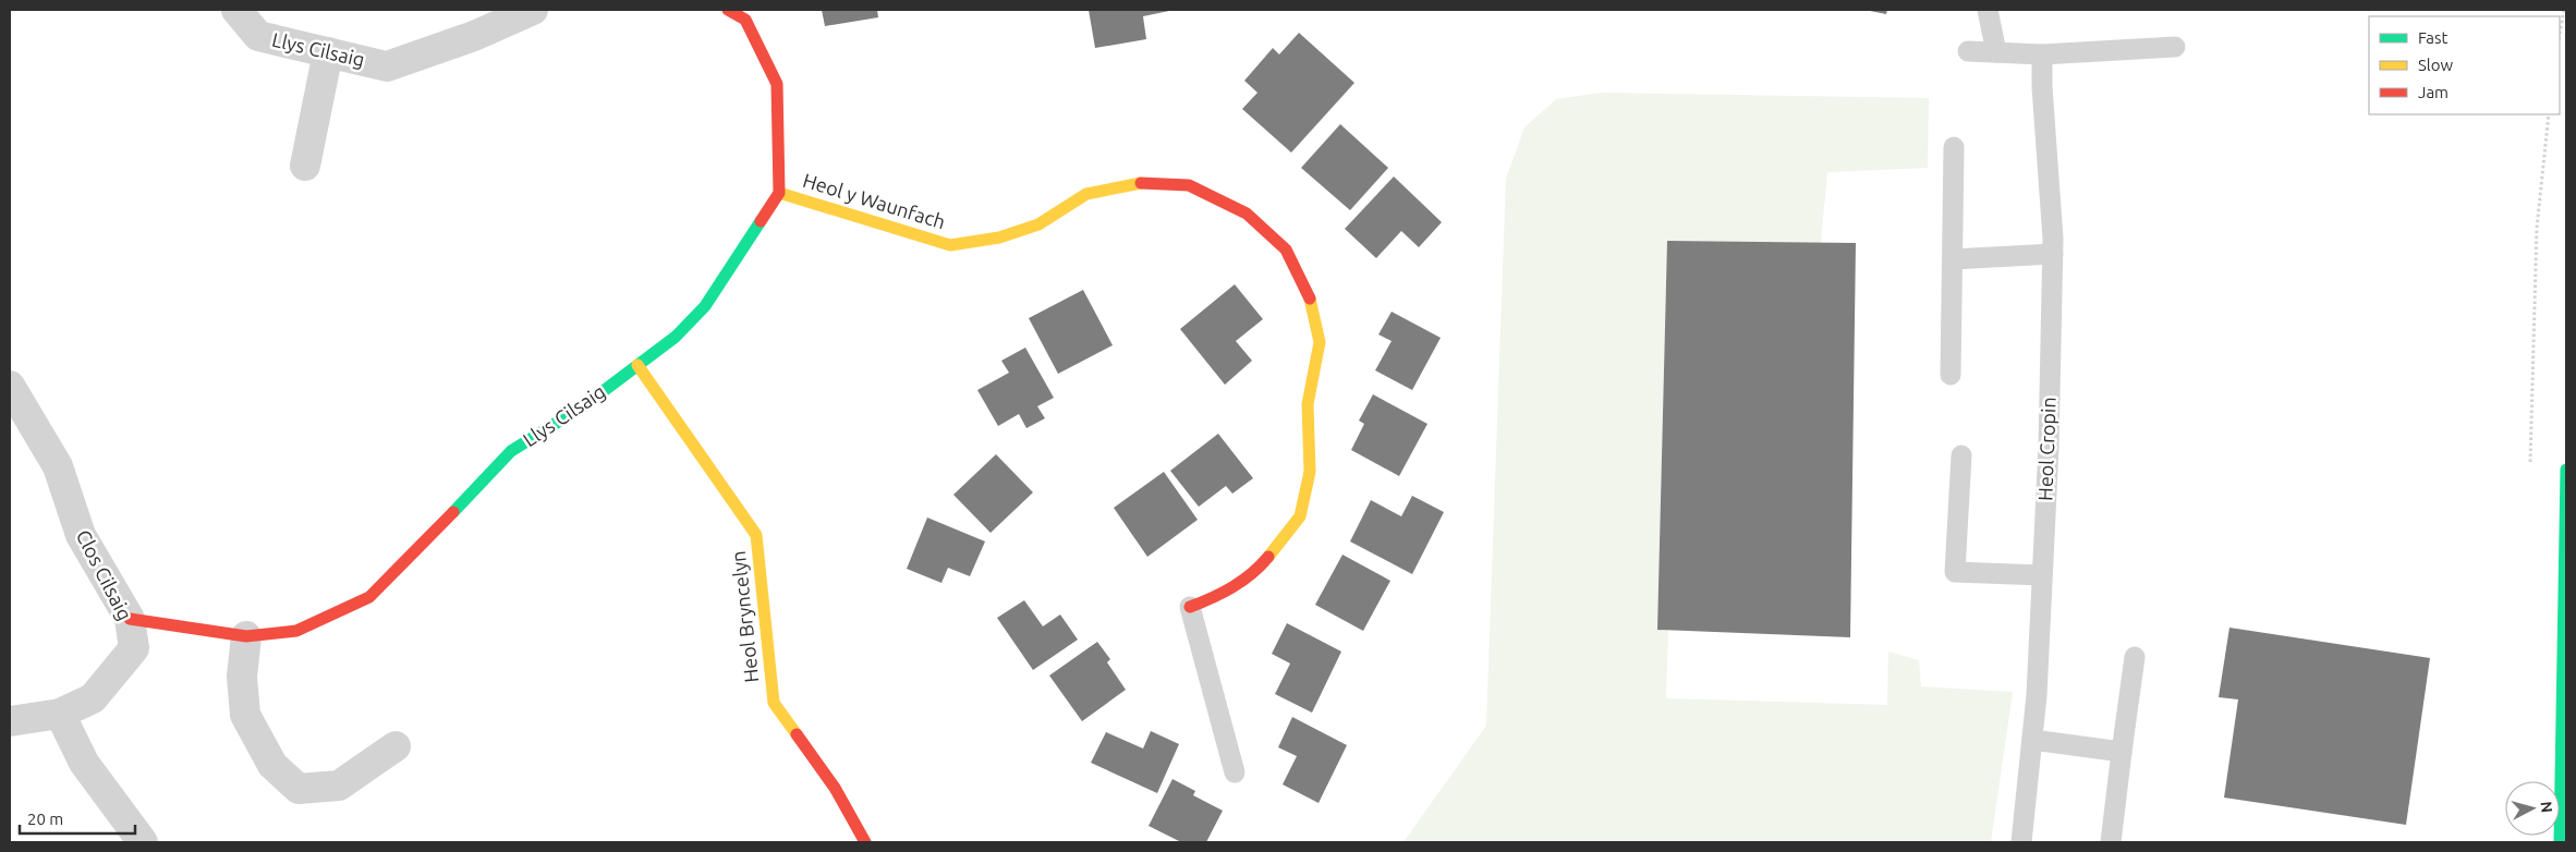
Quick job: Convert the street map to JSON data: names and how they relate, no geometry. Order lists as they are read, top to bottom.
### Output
{
  "streets": {
    "street": [
      "Llys Cilsaig",
      "Heol y Waunfach",
      "Clos Cilsaig",
      "Heol Bryncelyn"
    ],
    "lane": ["Heol Cropin"]
  },
  "crossings": [
    ["Llys Cilsaig", "Heol y Waunfach"],
    ["Llys Cilsaig", "Clos Cilsaig"],
    ["Llys Cilsaig", "Heol Bryncelyn"]
  ],
  "legend": ["Fast", "Slow", "Jam"],
  "scale_bar": "20 m",
  "north": "right"
}
